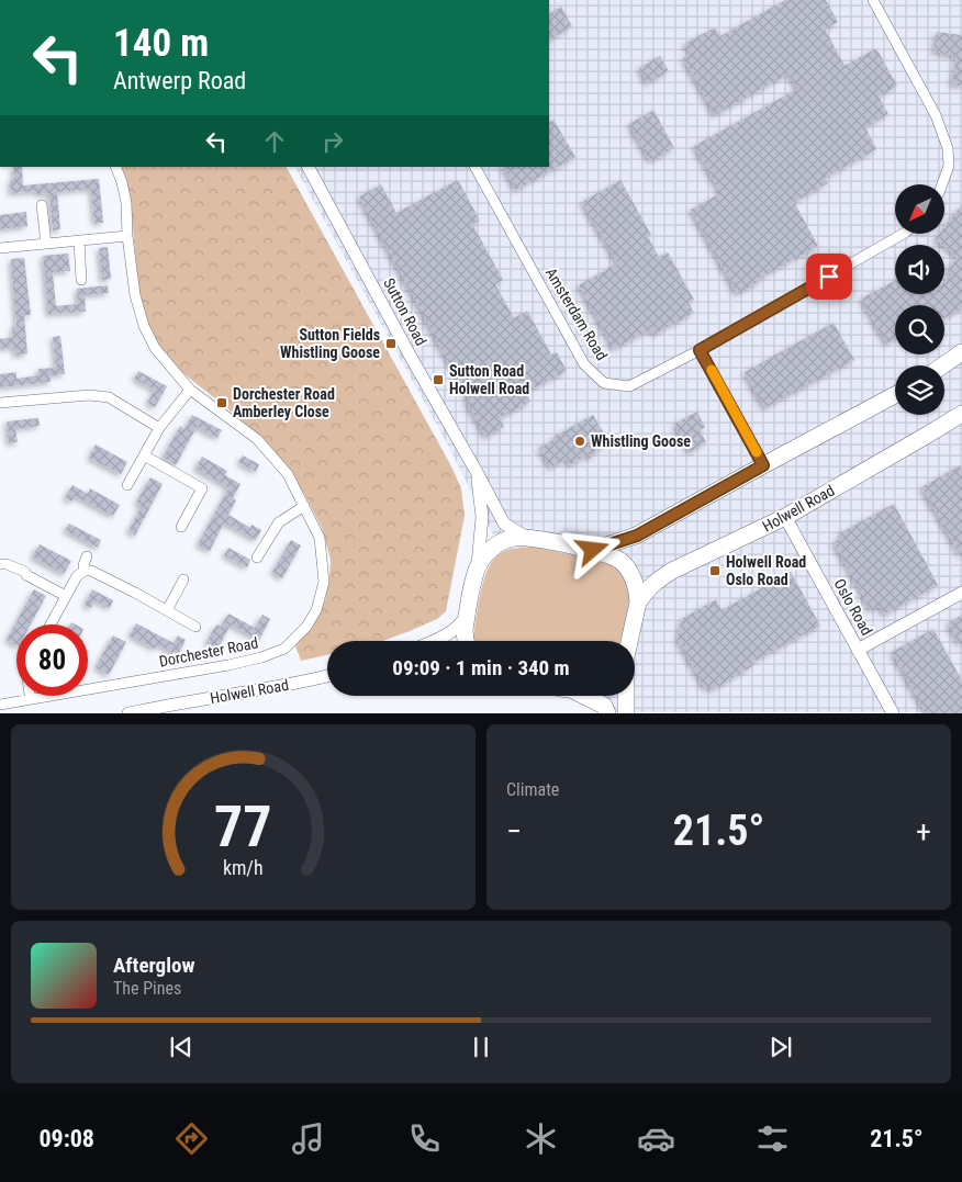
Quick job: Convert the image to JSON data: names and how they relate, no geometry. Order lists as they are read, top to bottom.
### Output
{
  "streets": {
    "highway": ["Holwell Road"],
    "street": [
      "Sutton Road",
      "Amsterdam Road",
      "Oslo Road",
      "Dorchester Road"
    ]
  },
  "crossings": [
    ["Holwell Road", "Oslo Road"]
  ],
  "places": {
    "transit": [
      "Sutton Fields Whistling Goose",
      "Sutton Road Holwell Road",
      "Dorchester Road Amberley Close",
      "Holwell Road Oslo Road"
    ],
    "other": ["Whistling Goose"]
  },
  "north": "bottom left",
  "page": {
    "turn": ["140 m", "Antwerp Road"],
    "limit": "80",
    "trip": "09:09 · 1 min · 340 m",
    "tile": "Climate",
    "heat": ["−", "21.5°", "+"],
    "song": ["Afterglow", "The Pines"],
    "tabs": ["09:08", "21.5°"],
    "gauge": ["77", "km/h"]
  }
}
